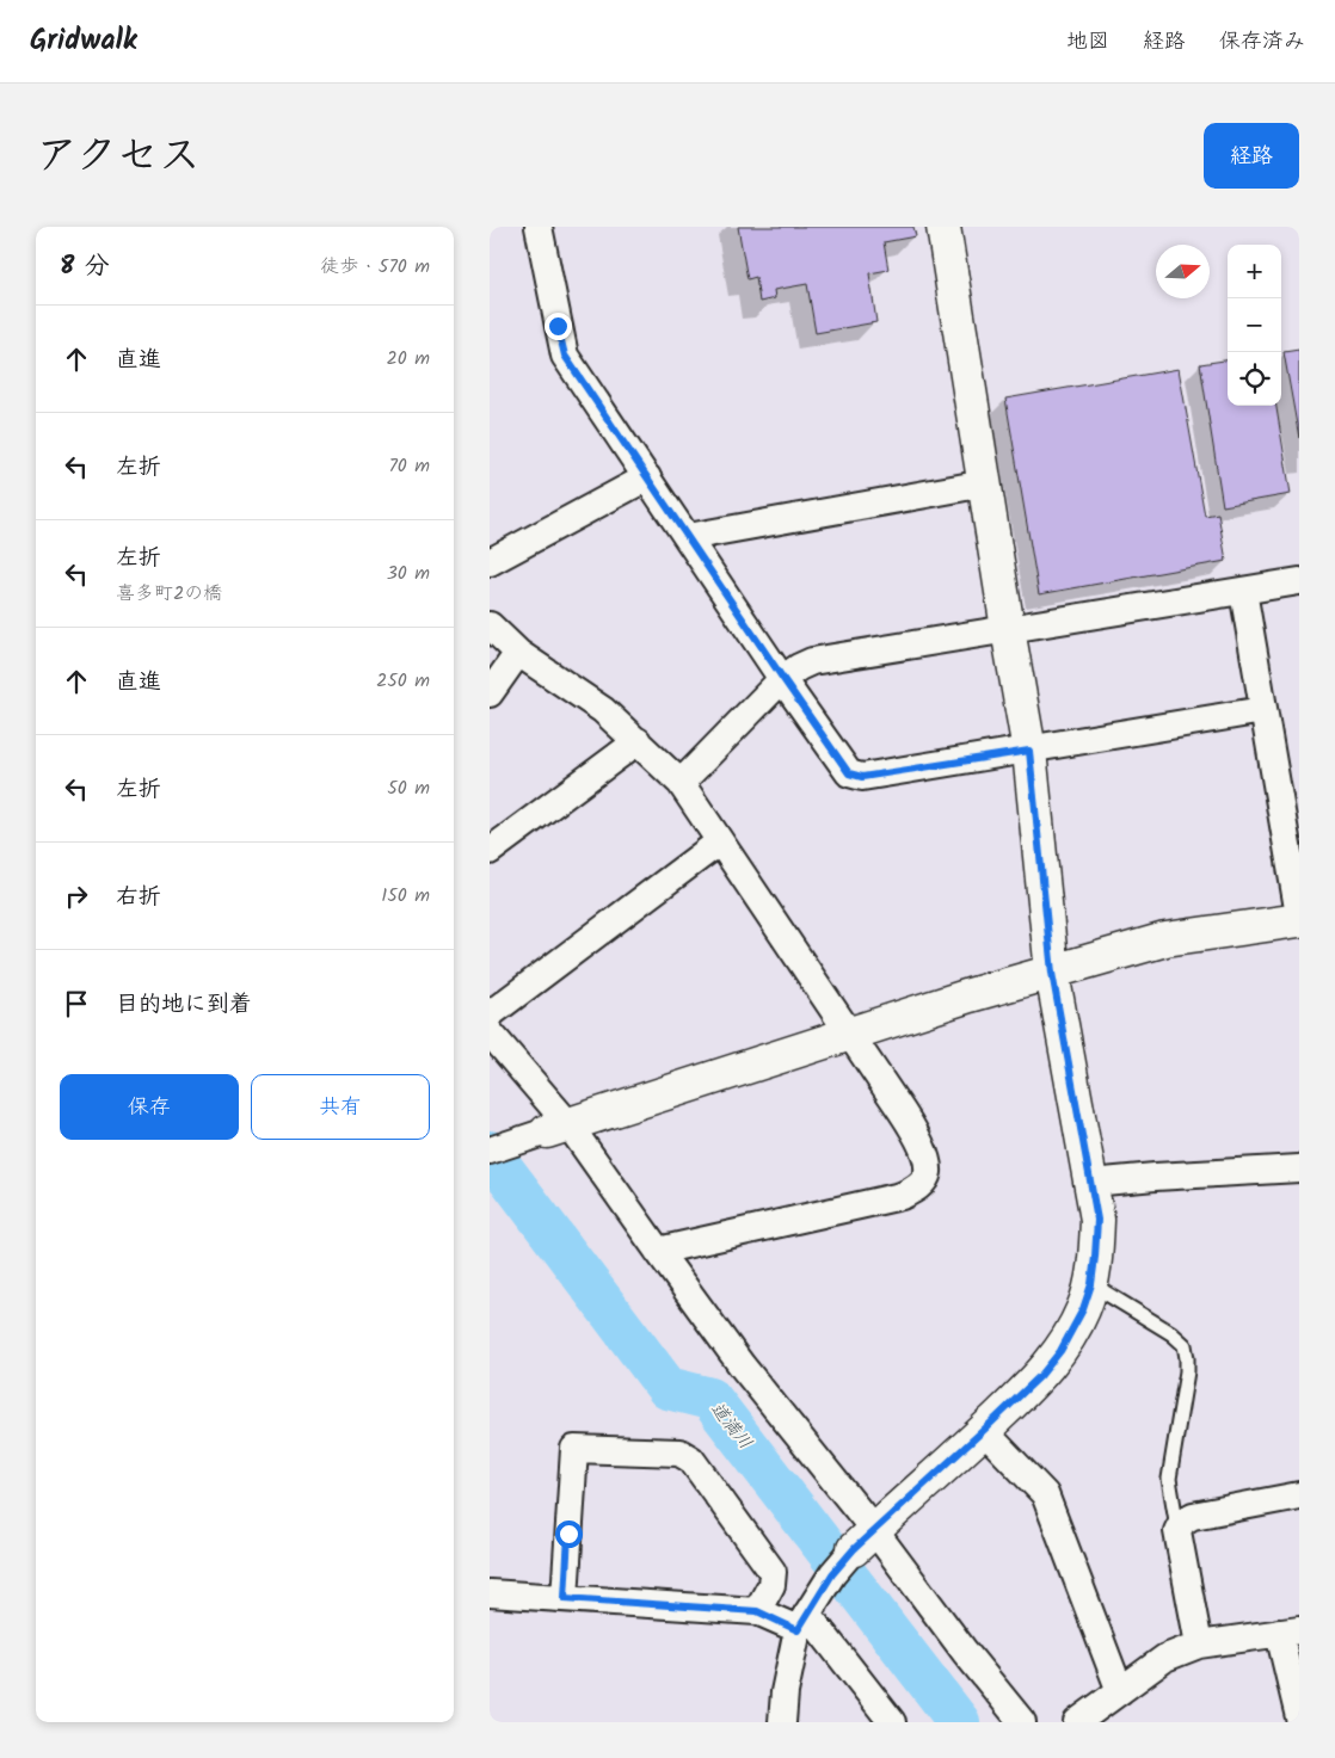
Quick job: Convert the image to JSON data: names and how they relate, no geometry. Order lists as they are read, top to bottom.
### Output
{
  "water": ["道満川"],
  "north": "right",
  "page": {
    "header": "Gridwalk",
    "nav": ["地図", "経路", "保存済み"],
    "title": "アクセス",
    "buttons": [
      "経路",
      ["保存", "共有"]
    ],
    "heading": ["8 分", "徒歩 · 570 m"],
    "map_buttons": ["+", "−"],
    "list": [
      ["直進", "20 m"],
      ["左折", "70 m"],
      ["左折", "喜多町2の橋", "30 m"],
      ["直進", "250 m"],
      ["左折", "50 m"],
      ["右折", "150 m"],
      "目的地に到着"
    ]
  }
}
